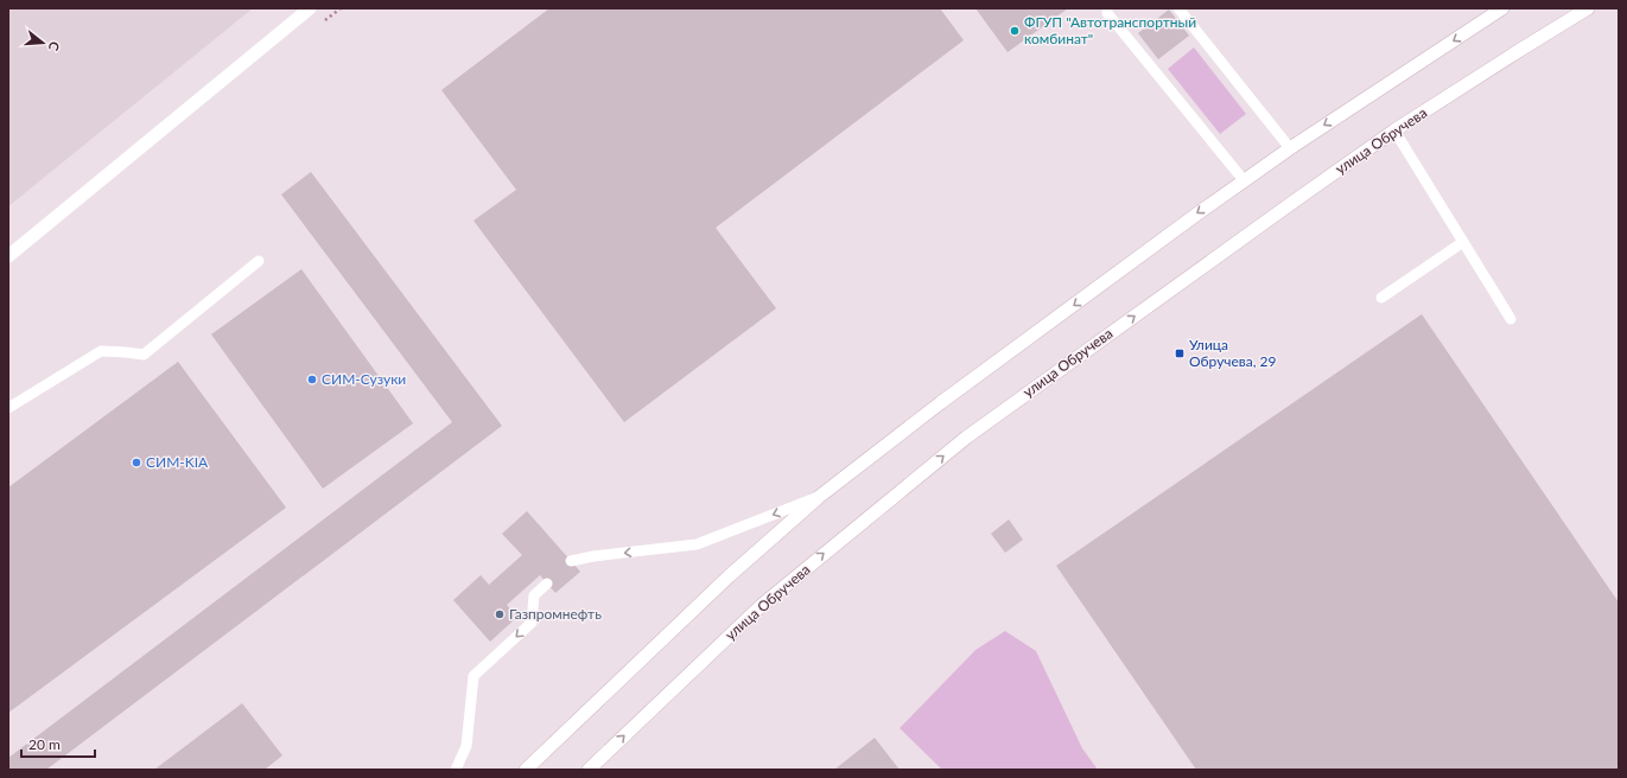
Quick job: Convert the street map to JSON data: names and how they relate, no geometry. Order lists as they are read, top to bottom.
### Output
{
  "streets": {
    "main road": ["улица Обручева"]
  },
  "places": {
    "other": [
      "ФГУП \"Автотранспортный комбинат\"",
      "СИМ-Сузуки",
      "СИМ-KIA",
      "Газпромнефть"
    ],
    "transit": ["Улица Обручева, 29"]
  },
  "scale_bar": "20 m",
  "north": "right"
}
